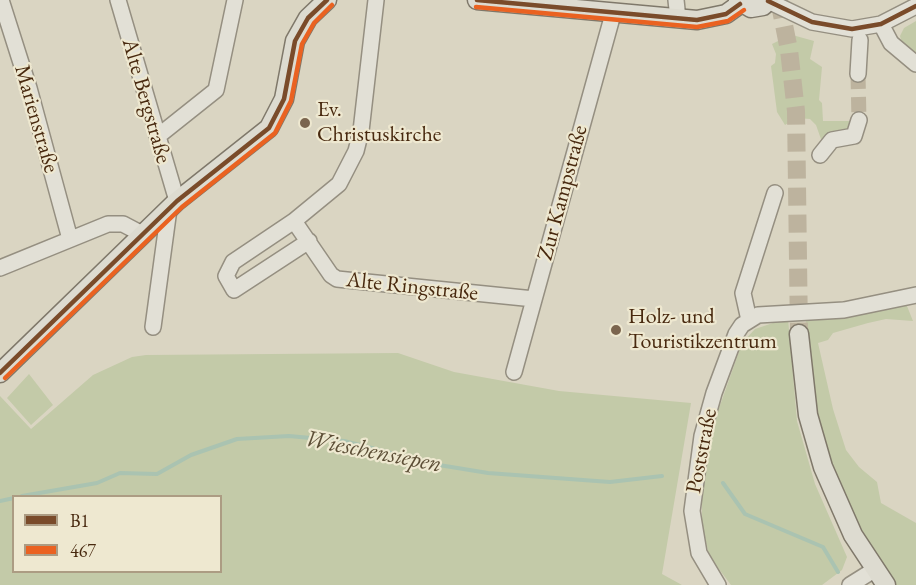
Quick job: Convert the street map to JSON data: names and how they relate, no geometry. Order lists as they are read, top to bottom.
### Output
{
  "streets": {
    "street": [
      "Alte Bergstraße",
      "Marienstraße",
      "Zur Kampstraße",
      "Alte Ringstraße",
      "Poststraße"
    ]
  },
  "crossings": [
    ["Zur Kampstraße", "Alte Ringstraße"]
  ],
  "water": ["Wieschensiepen"],
  "places": ["Ev. Christuskirche", "Holz- und Touristikzentrum"],
  "lines": ["transit line B1", "transit line 467"],
  "legend": ["B1", "467"]
}
